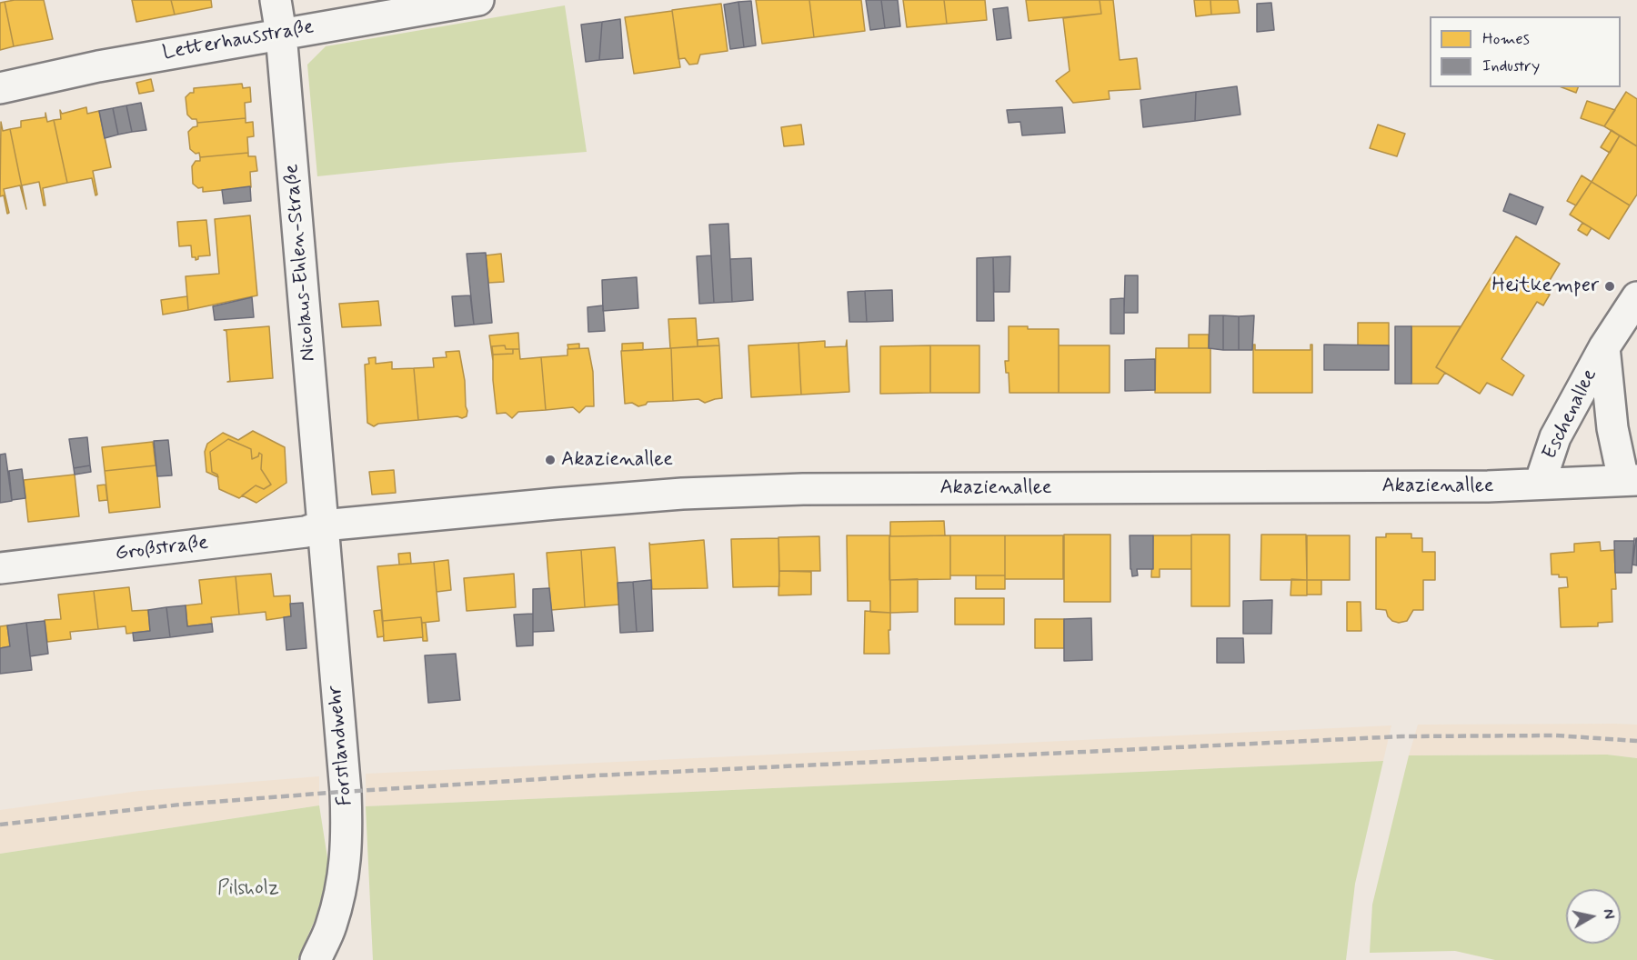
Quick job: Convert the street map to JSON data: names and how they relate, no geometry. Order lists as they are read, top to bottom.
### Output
{
  "streets": {
    "street": [
      "Letterhausstraße",
      "Nicolaus-Ehlen-Straße",
      "Eschenallee",
      "Akazienallee",
      "Großstraße",
      "Forstlandwehr"
    ]
  },
  "crossings": [
    ["Letterhausstraße", "Nicolaus-Ehlen-Straße"],
    ["Nicolaus-Ehlen-Straße", "Akazienallee"],
    ["Nicolaus-Ehlen-Straße", "Großstraße"],
    ["Nicolaus-Ehlen-Straße", "Forstlandwehr"],
    ["Eschenallee", "Akazienallee"],
    ["Akazienallee", "Großstraße"],
    ["Akazienallee", "Forstlandwehr"],
    ["Großstraße", "Forstlandwehr"]
  ],
  "parks": ["Pilsholz"],
  "places": ["Heitkemper", "Akazienallee"],
  "legend": ["Homes", "Industry"],
  "north": "right"
}
